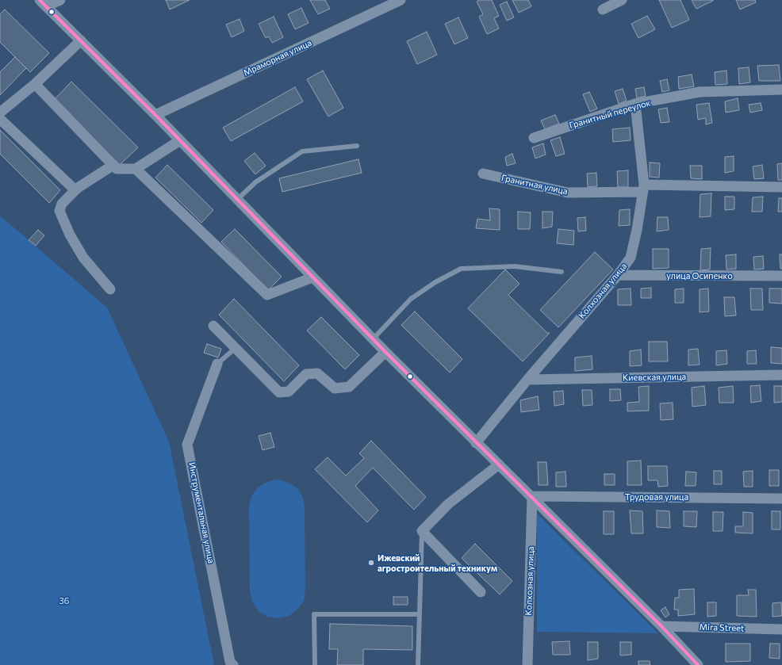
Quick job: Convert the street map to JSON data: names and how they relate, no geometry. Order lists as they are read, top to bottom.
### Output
{
  "streets": {
    "street": [
      "Мраморная улица",
      "Гранитный переулок",
      "Гранитная улица",
      "улица Осипенко",
      "Колхозная улица",
      "Киевская улица",
      "Трудовая улица",
      "Инструментальная улица",
      "Mira Street"
    ]
  },
  "crossings": [
    ["Гранитный переулок", "Колхозная улица"],
    ["Гранитная улица", "Колхозная улица"],
    ["улица Осипенко", "Колхозная улица"],
    ["Колхозная улица", "Киевская улица"],
    ["Колхозная улица", "Трудовая улица"]
  ],
  "parks": ["36"],
  "places": ["Ижевский агростроительный техникум"]
}
